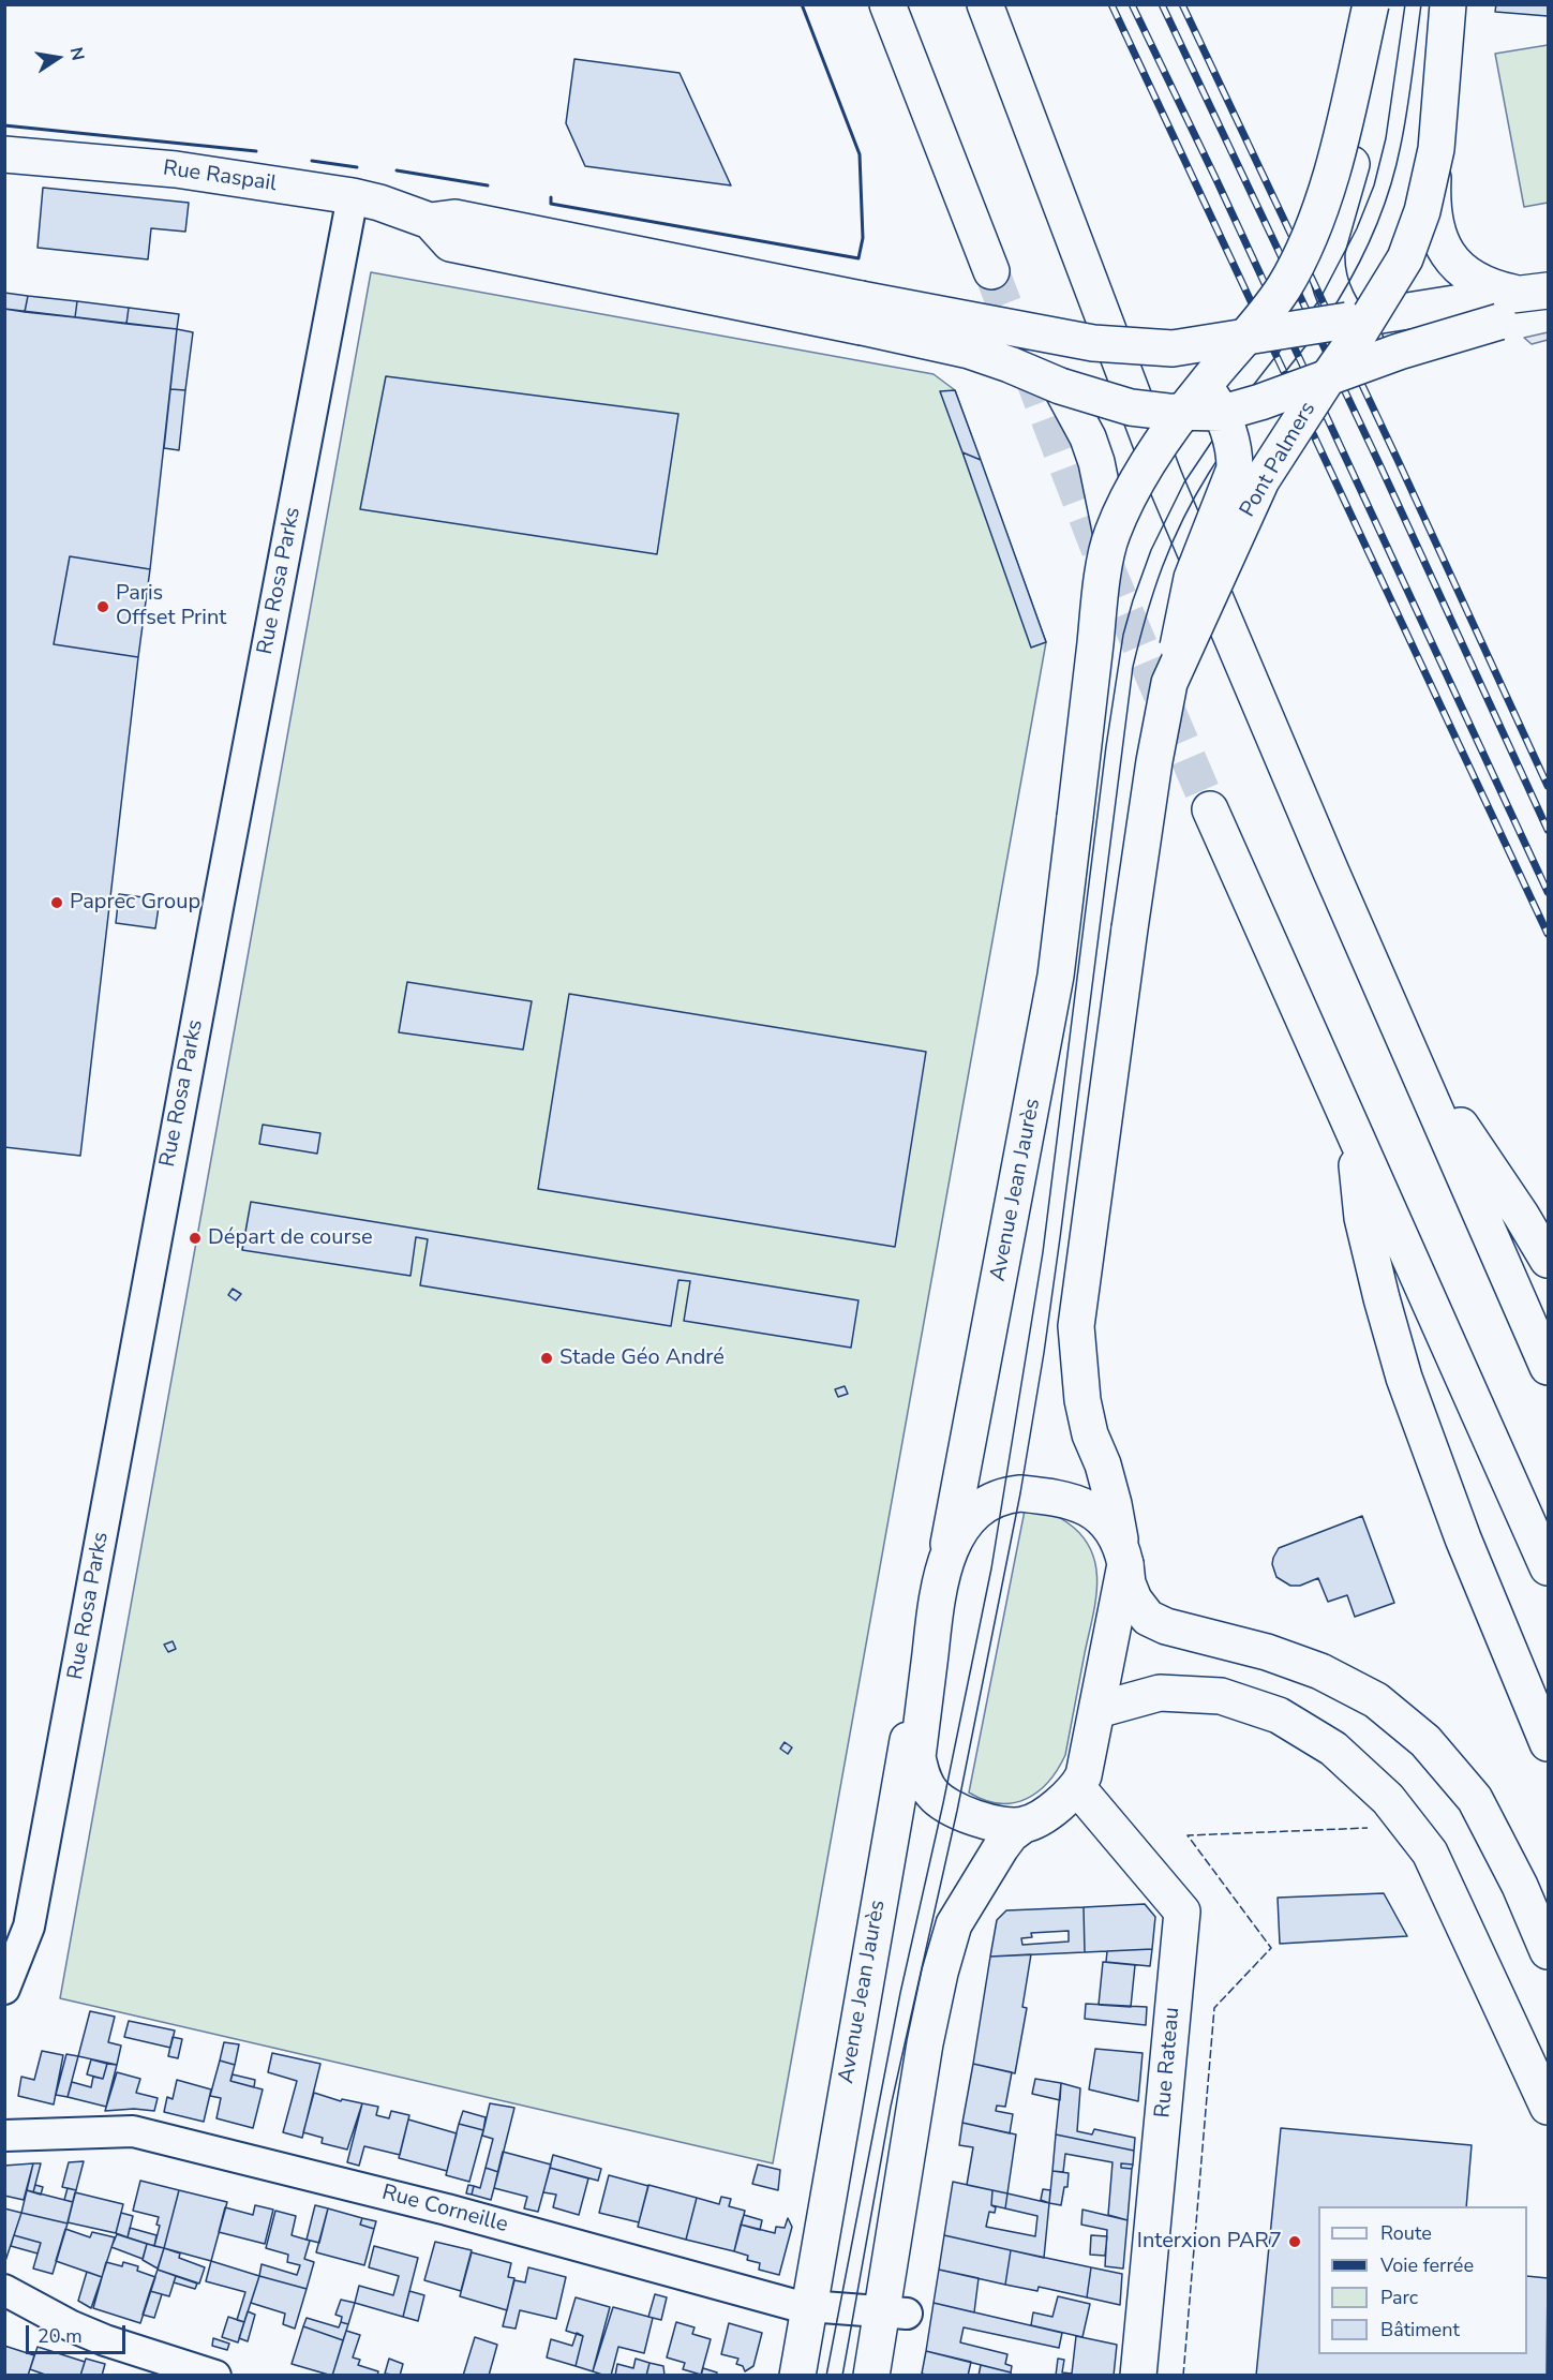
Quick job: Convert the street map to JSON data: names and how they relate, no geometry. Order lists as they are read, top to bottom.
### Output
{
  "streets": {
    "main road": [
      "Rue Raspail",
      "Pont Palmers",
      "Avenue Jean Jaurès",
      "Rue Rateau"
    ],
    "street": ["Rue Rosa Parks", "Rue Corneille"]
  },
  "crossings": [
    ["Rue Raspail", "Rue Rosa Parks"],
    ["Avenue Jean Jaurès", "Rue Corneille"]
  ],
  "places": [
    "Paris Offset Print",
    "Paprec Group",
    "Départ de course",
    "Stade Géo André",
    "Interxion PAR7"
  ],
  "legend": [
    "Route",
    "Voie ferrée",
    "Parc",
    "Bâtiment"
  ],
  "scale_bar": "20 m",
  "north": "right"
}
